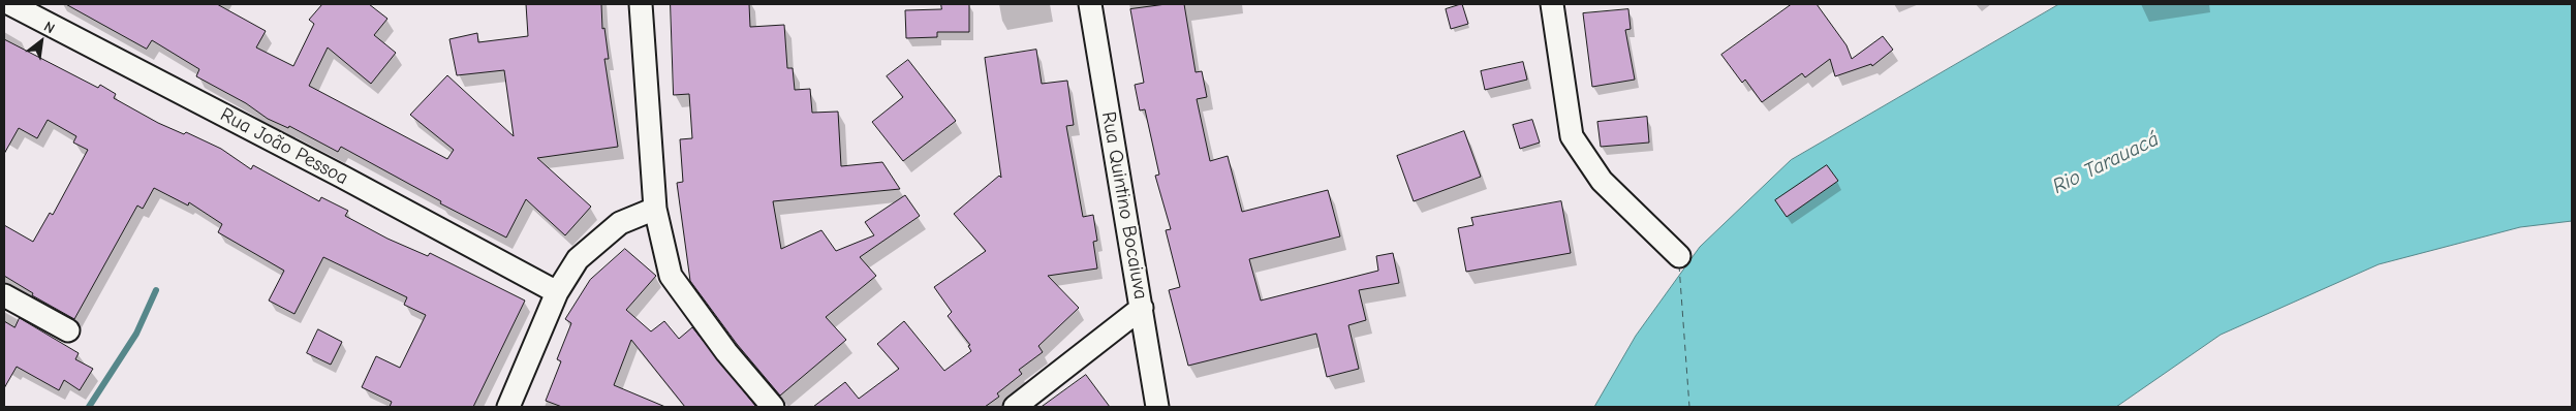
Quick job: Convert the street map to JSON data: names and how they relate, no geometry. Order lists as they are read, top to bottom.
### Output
{
  "streets": {
    "street": ["Rua João Pessoa", "Rua Quintino Bocaiuva"]
  },
  "water": ["Rio Tarauacá"],
  "north": "top right"
}
